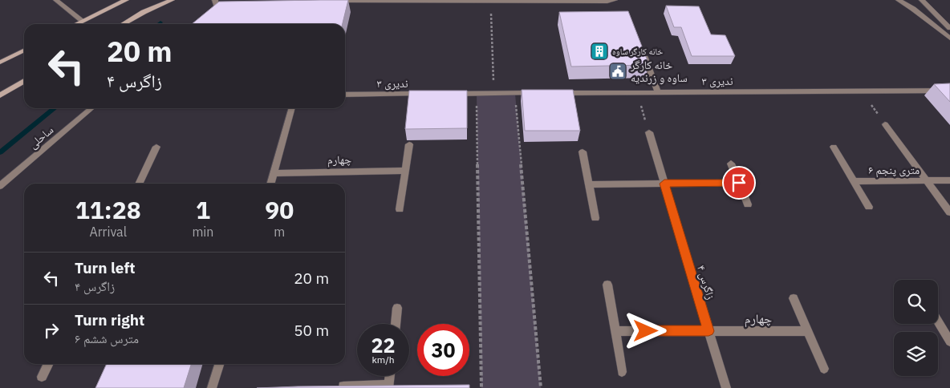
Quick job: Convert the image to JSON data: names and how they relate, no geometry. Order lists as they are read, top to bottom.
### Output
{
  "streets": {
    "street": [
      "ندیری ۳",
      "ساحلی",
      "چهارم",
      "۶ متری پنجم",
      "زاگرس ۴"
    ]
  },
  "crossings": [
    ["چهارم", "زاگرس ۴"]
  ],
  "places": {
    "building": ["خانه کارگر ساوه"],
    "public building": ["خانه کارگر ساوه و زرندیه"]
  },
  "page": {
    "turn": ["20 m", "زاگرس ۴"],
    "eta": [
      "11:28",
      "Arrival",
      "1",
      "min",
      "90",
      "m"
    ],
    "list": [
      {
        "name": "Turn left",
        "note": "زاگرس ۴",
        "value": "20 m"
      },
      {
        "name": "Turn right",
        "note": "۶ مترس ششم",
        "value": "50 m"
      }
    ],
    "speed": "22 km/h",
    "limit": "30"
  }
}
